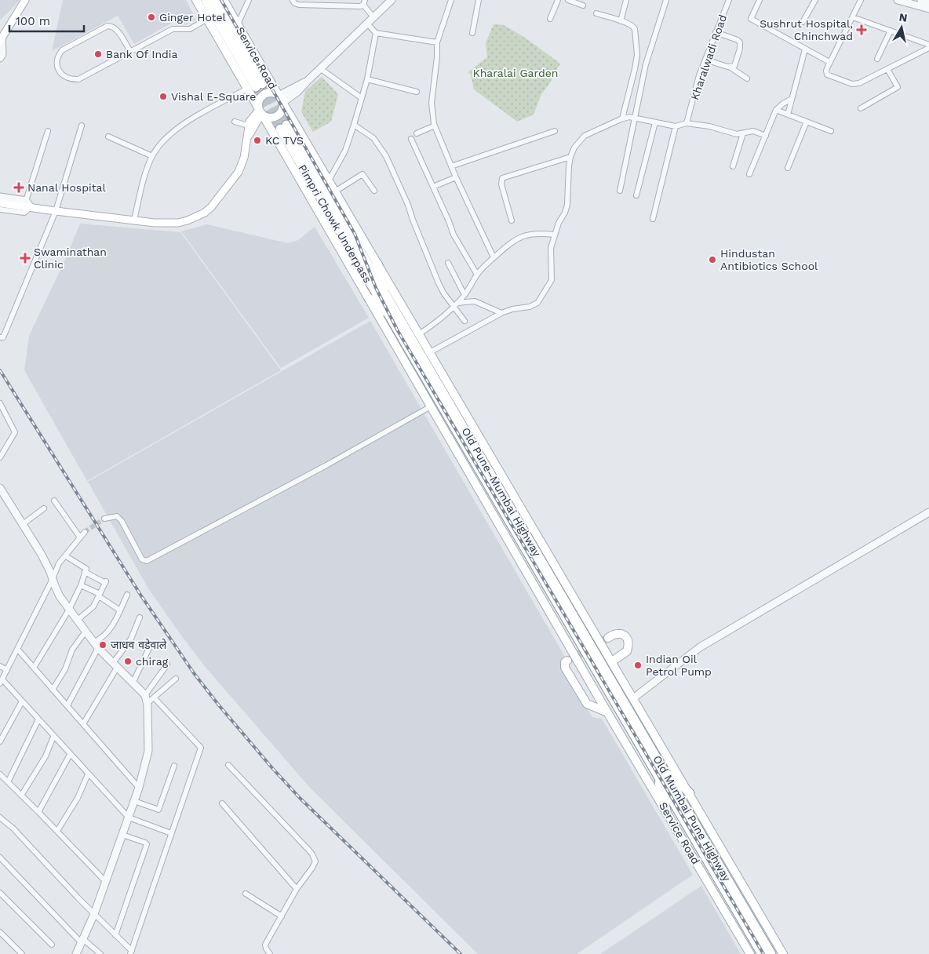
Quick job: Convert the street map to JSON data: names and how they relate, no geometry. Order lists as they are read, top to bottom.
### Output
{
  "streets": {
    "highway": ["Pimpri Chowk Underpass", "Old Pune–Mumbai Highway", "Old Mumbai Pune Highway"],
    "main road": ["Service Road"],
    "street": ["Kharalwadi Road"]
  },
  "crossings": [
    ["Pimpri Chowk Underpass", "Old Pune–Mumbai Highway"],
    ["Old Pune–Mumbai Highway", "Old Mumbai Pune Highway"]
  ],
  "parks": ["Kharalai Garden"],
  "places": {
    "other": [
      "Ginger Hotel",
      "Bank Of India",
      "Vishal E-Square",
      "KC TVS",
      "Hindustan Antibiotics School",
      "जाधव वडेवाले",
      "chirag",
      "Indian Oil Petrol Pump"
    ],
    "health": ["Sushrut Hospital, Chinchwad", "Nanal Hospital", "Swaminathan Clinic"]
  },
  "scale_bar": "100 m",
  "north": "top"
}
